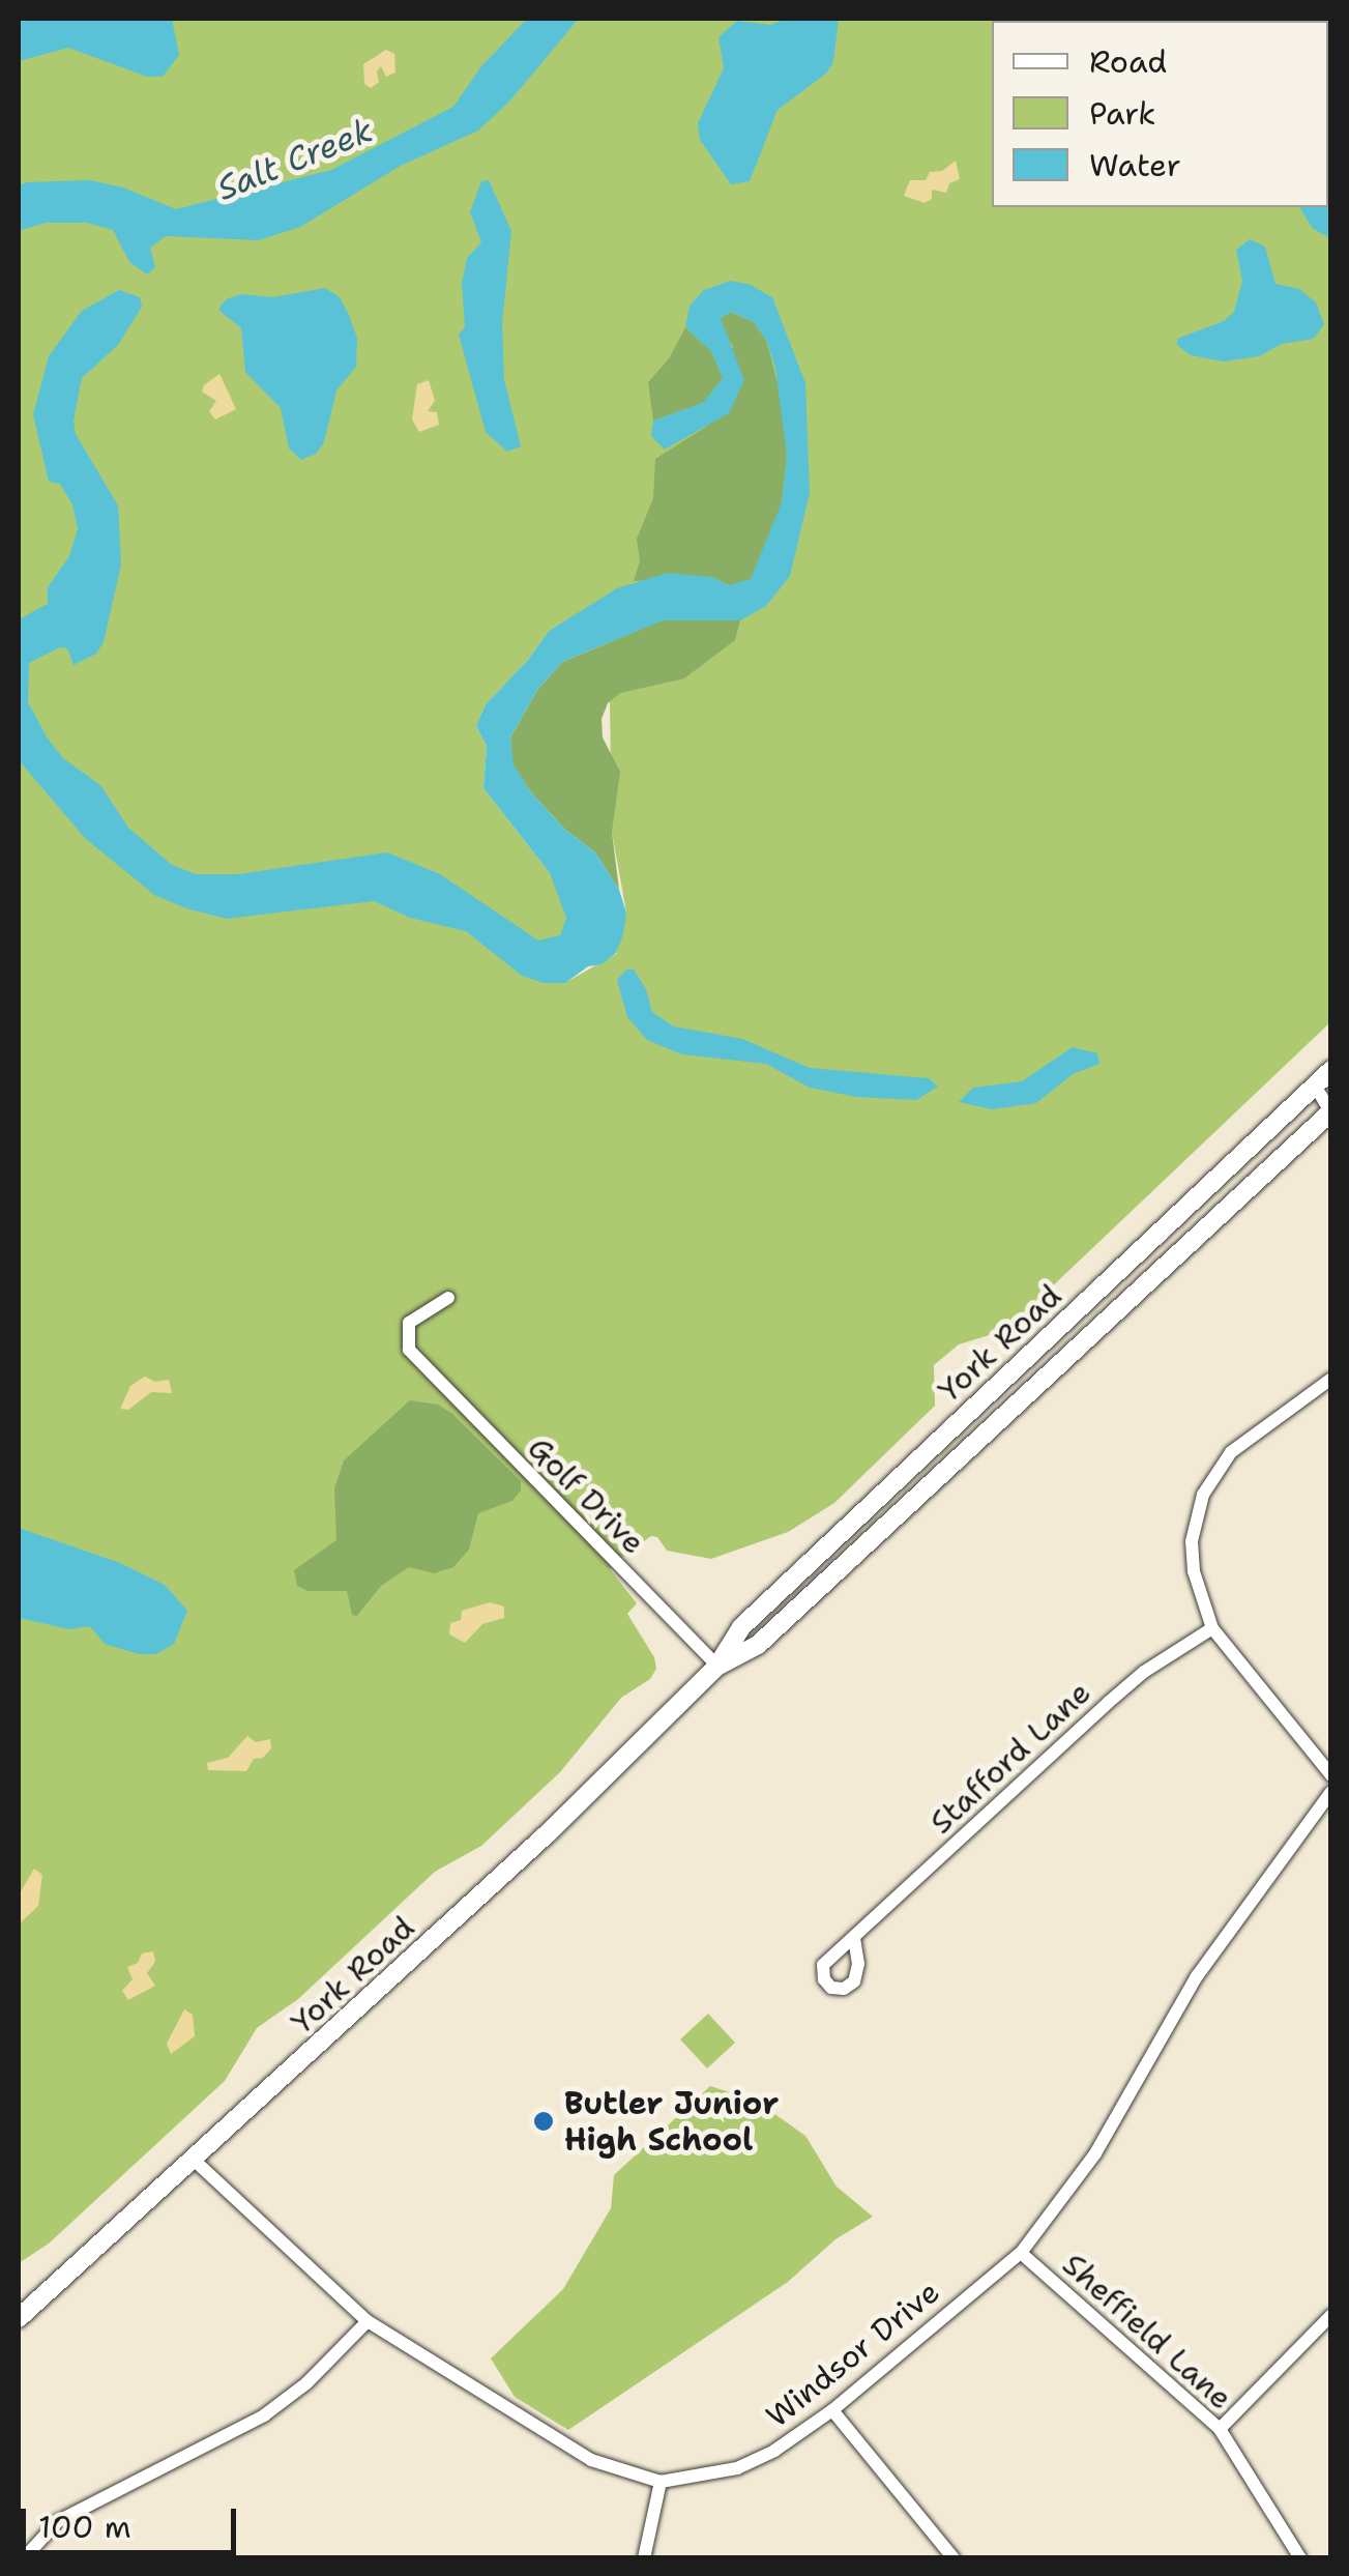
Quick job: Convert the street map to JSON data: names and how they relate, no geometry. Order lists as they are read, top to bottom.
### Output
{
  "streets": {
    "main road": ["York Road"],
    "street": [
      "Golf Drive",
      "Stafford Lane",
      "Sheffield Lane",
      "Windsor Drive"
    ]
  },
  "crossings": [
    ["York Road", "Golf Drive"],
    ["York Road", "Windsor Drive"],
    ["Sheffield Lane", "Windsor Drive"]
  ],
  "water": ["Salt Creek"],
  "places": ["Butler Junior High School"],
  "legend": ["Road", "Park", "Water"],
  "scale_bar": "100 m"
}
